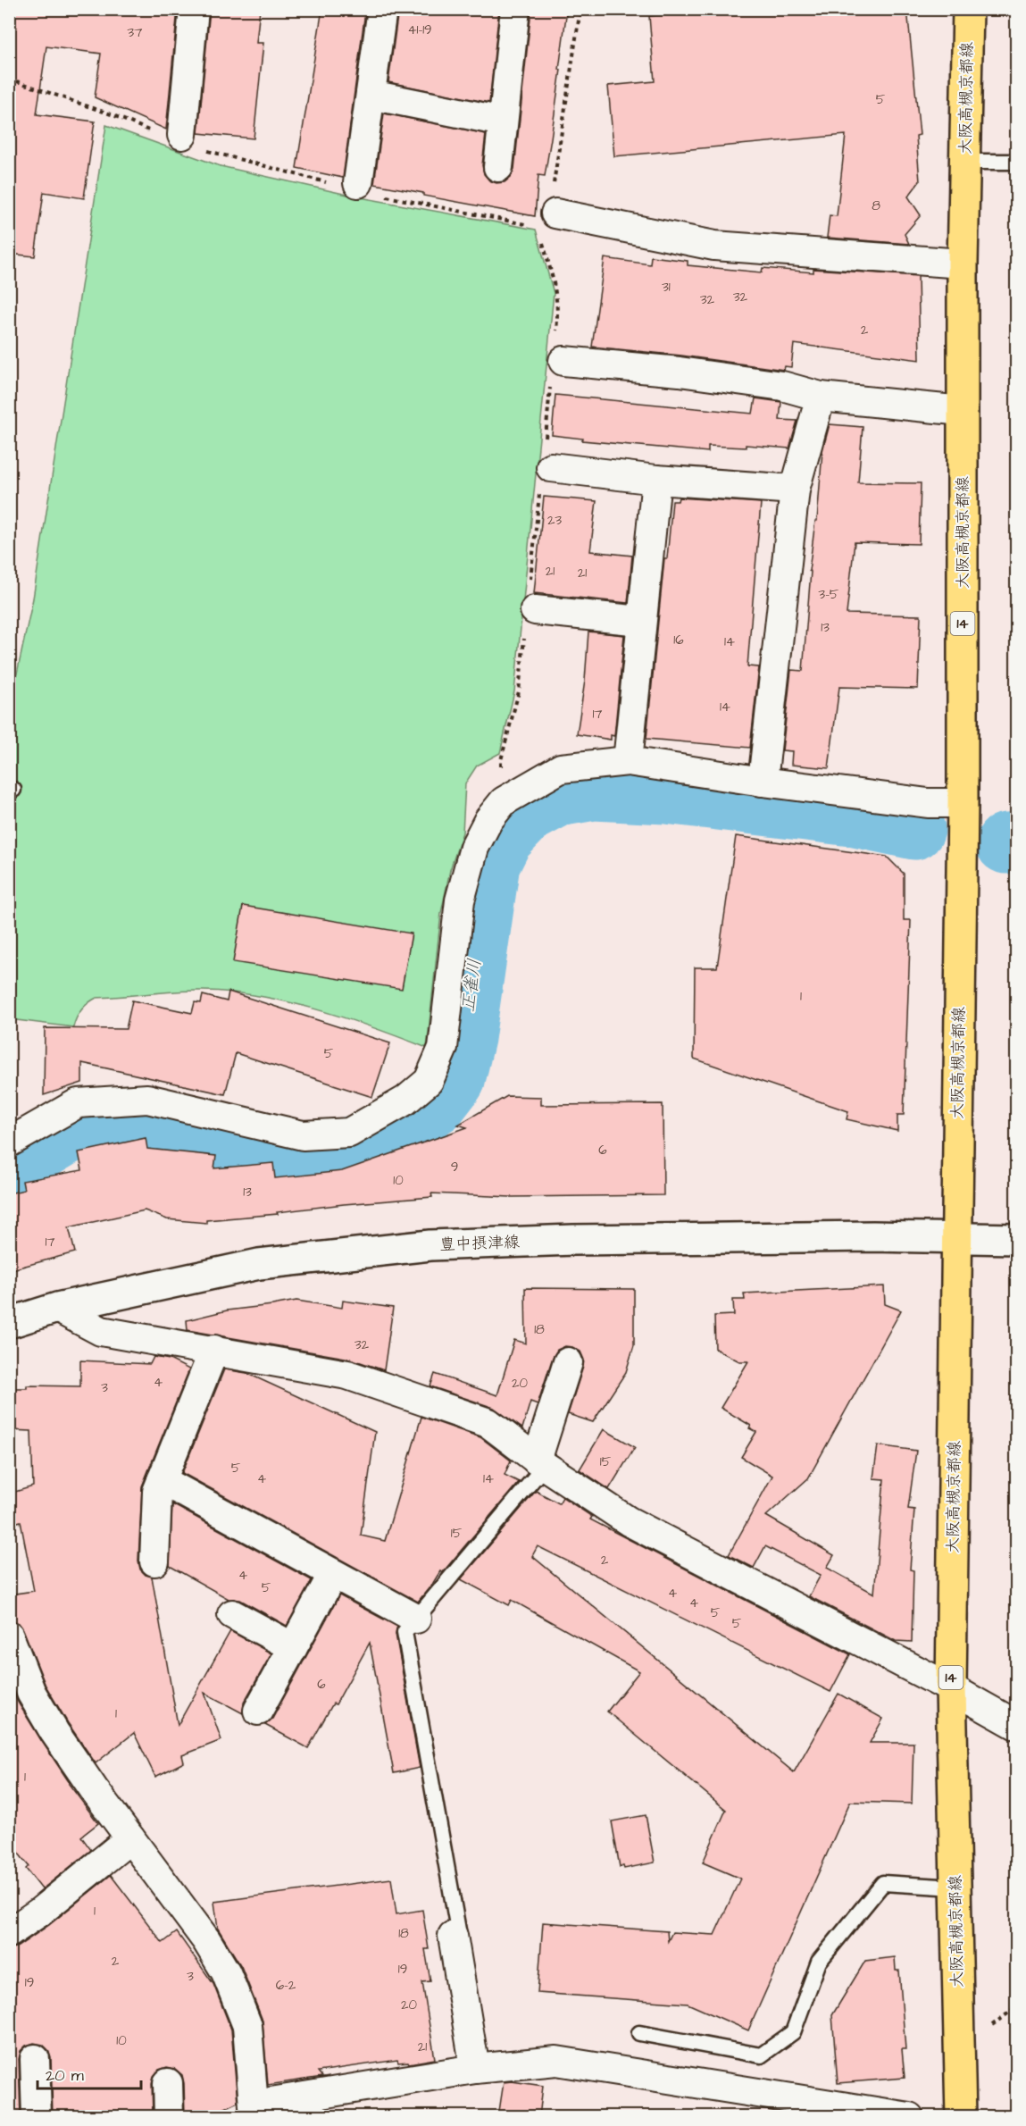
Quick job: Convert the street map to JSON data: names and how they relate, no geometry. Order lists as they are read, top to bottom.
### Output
{
  "streets": {
    "main road": ["大阪高槻京都線", "14", "豊中摂津線"]
  },
  "crossings": [
    ["大阪高槻京都線", "豊中摂津線"]
  ],
  "water": ["正雀川"],
  "house_numbers": [
    "41-19",
    "37",
    "5",
    "8",
    "31",
    "32",
    "32",
    "2",
    "23",
    "21",
    "21",
    "3-5",
    "13",
    "16",
    "14",
    "14",
    "17",
    "1",
    "5",
    "6",
    "9",
    "10",
    "13",
    "17",
    "18",
    "32",
    "4",
    "20",
    "3",
    "15",
    "5",
    "4",
    "14",
    "15",
    "2",
    "4",
    "5",
    "4",
    "4",
    "5",
    "5",
    "6",
    "1",
    "1",
    "1",
    "18",
    "2",
    "19",
    "3",
    "19",
    "6-2",
    "20",
    "10",
    "21"
  ],
  "scale_bar": "20 m"
}
